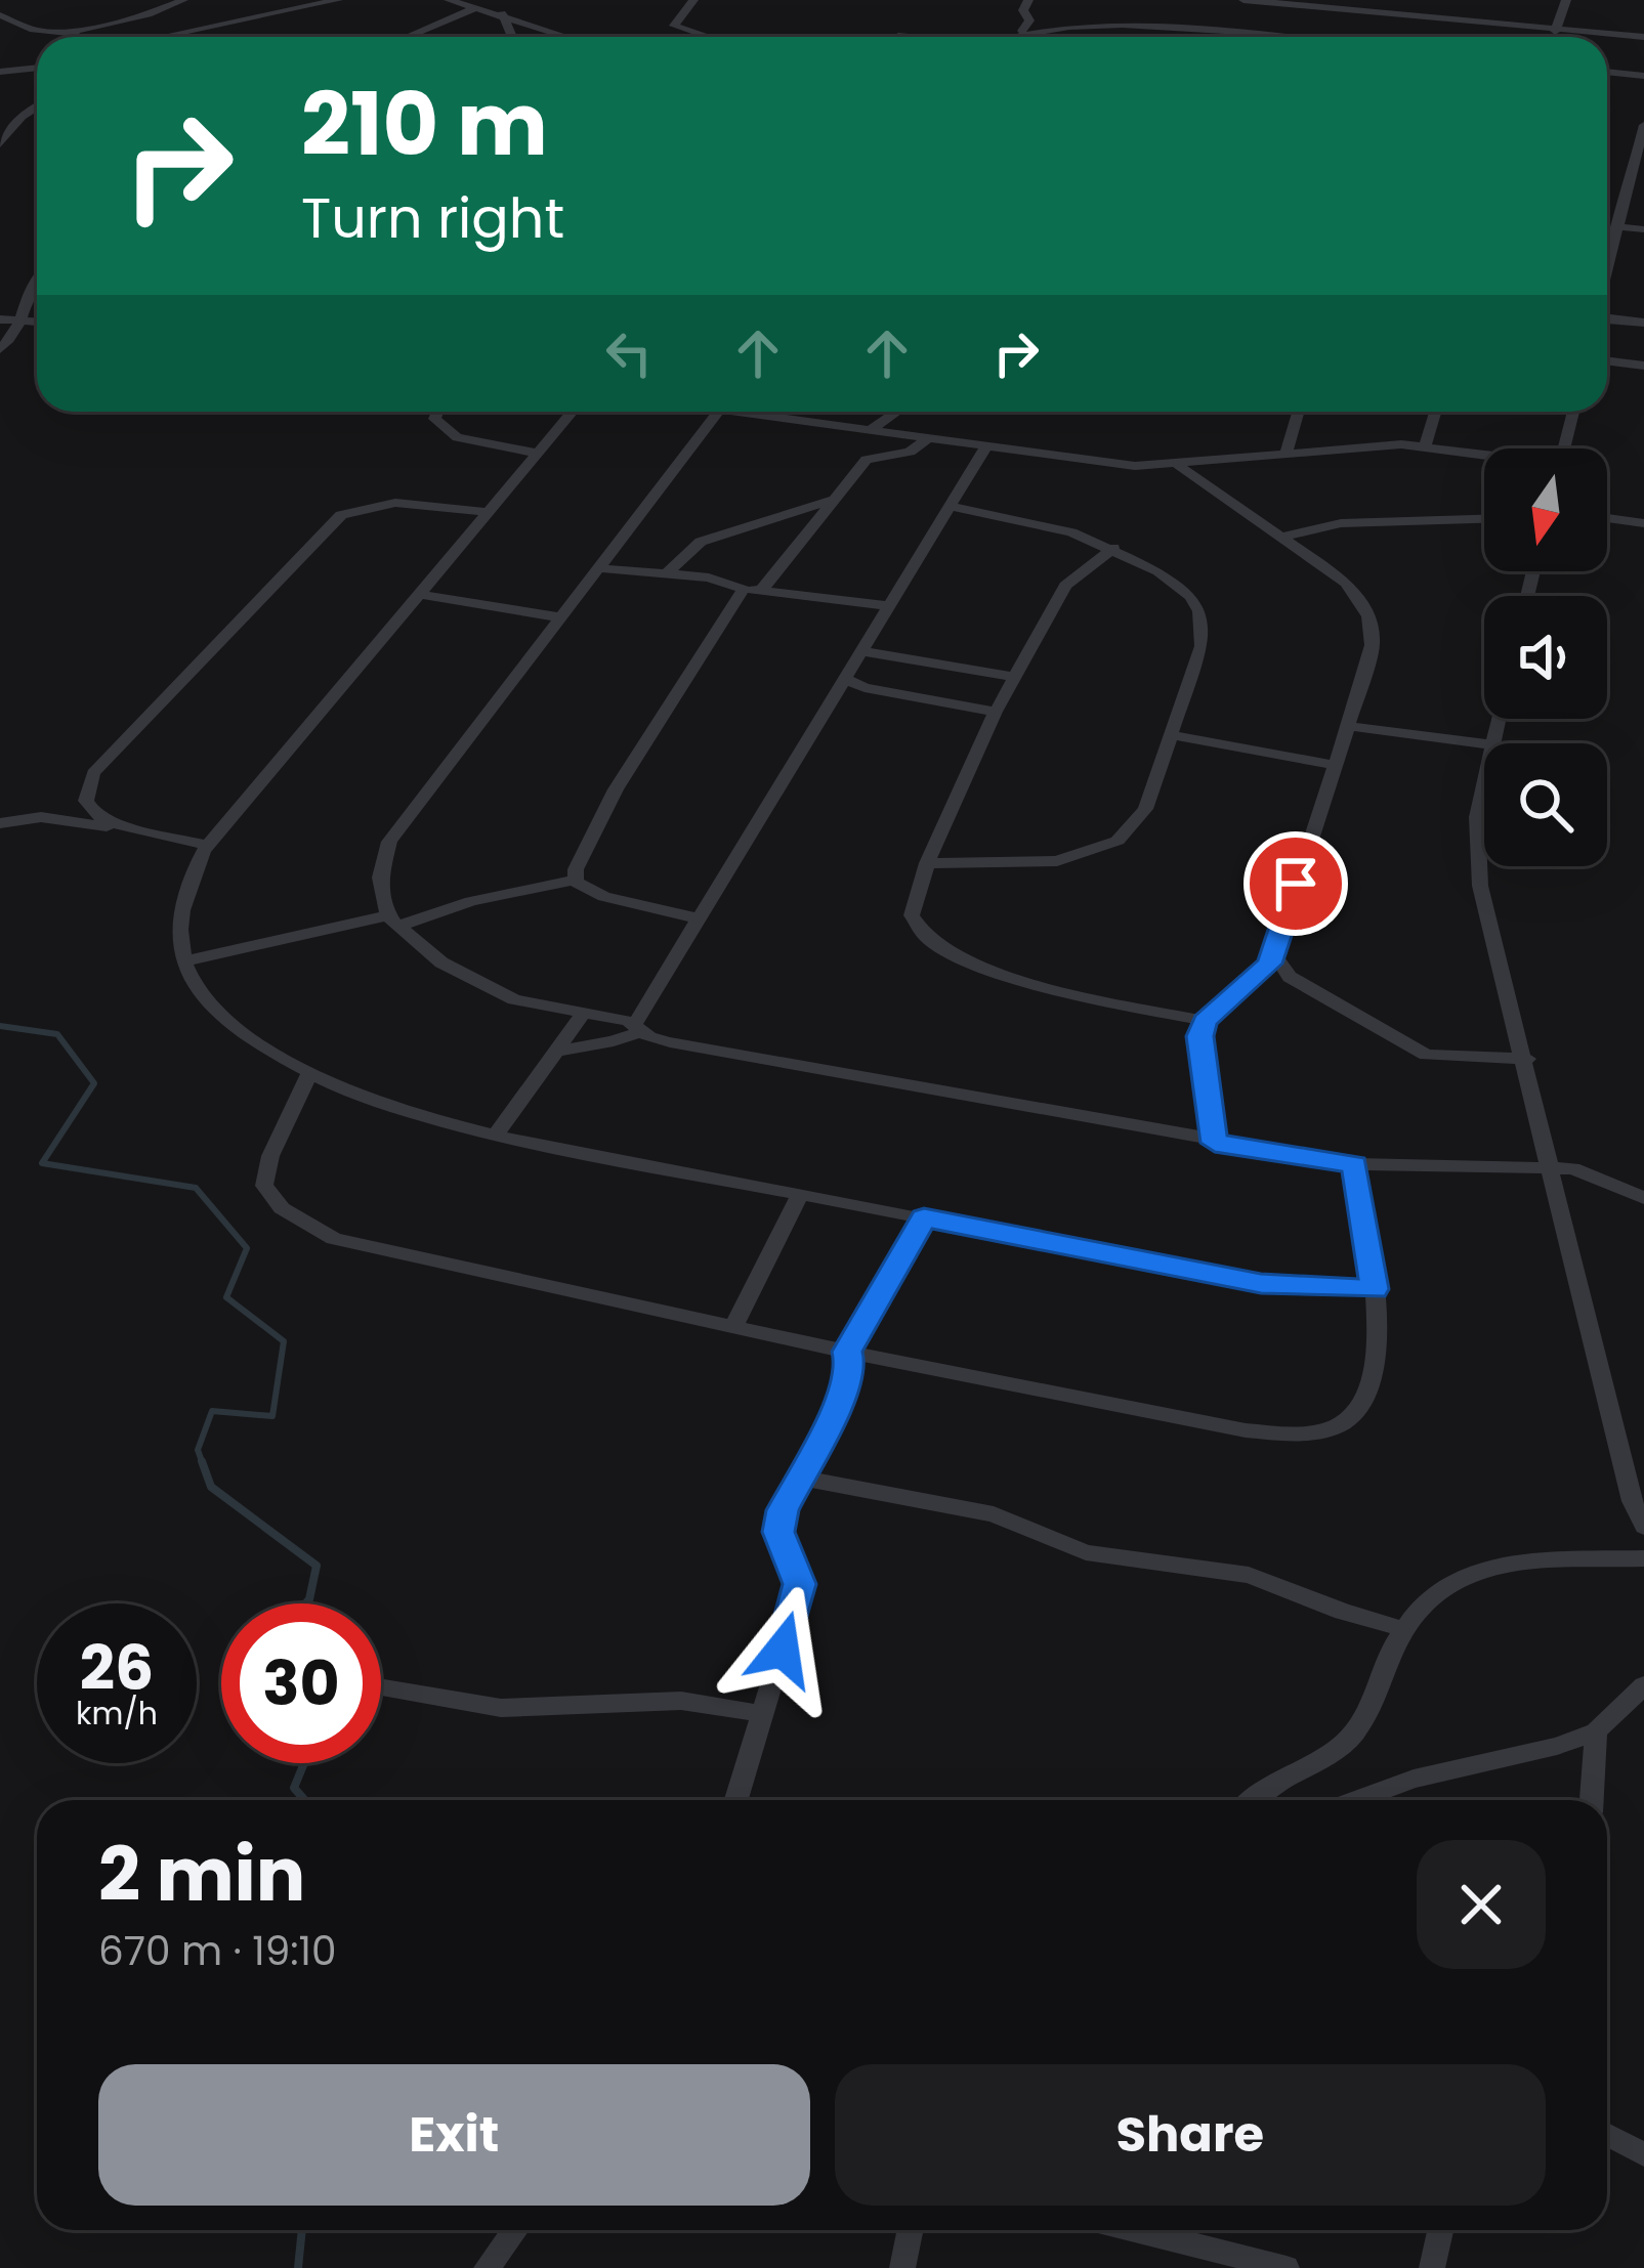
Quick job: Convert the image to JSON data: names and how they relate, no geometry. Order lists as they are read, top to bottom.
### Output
{
  "north": "bottom",
  "page": {
    "turn": ["210 m", "Turn right"],
    "speed": "26 km/h",
    "limit": "30",
    "heading": ["2 min", "670 m · 19:10"],
    "buttons": ["Exit", "Share"]
  }
}
